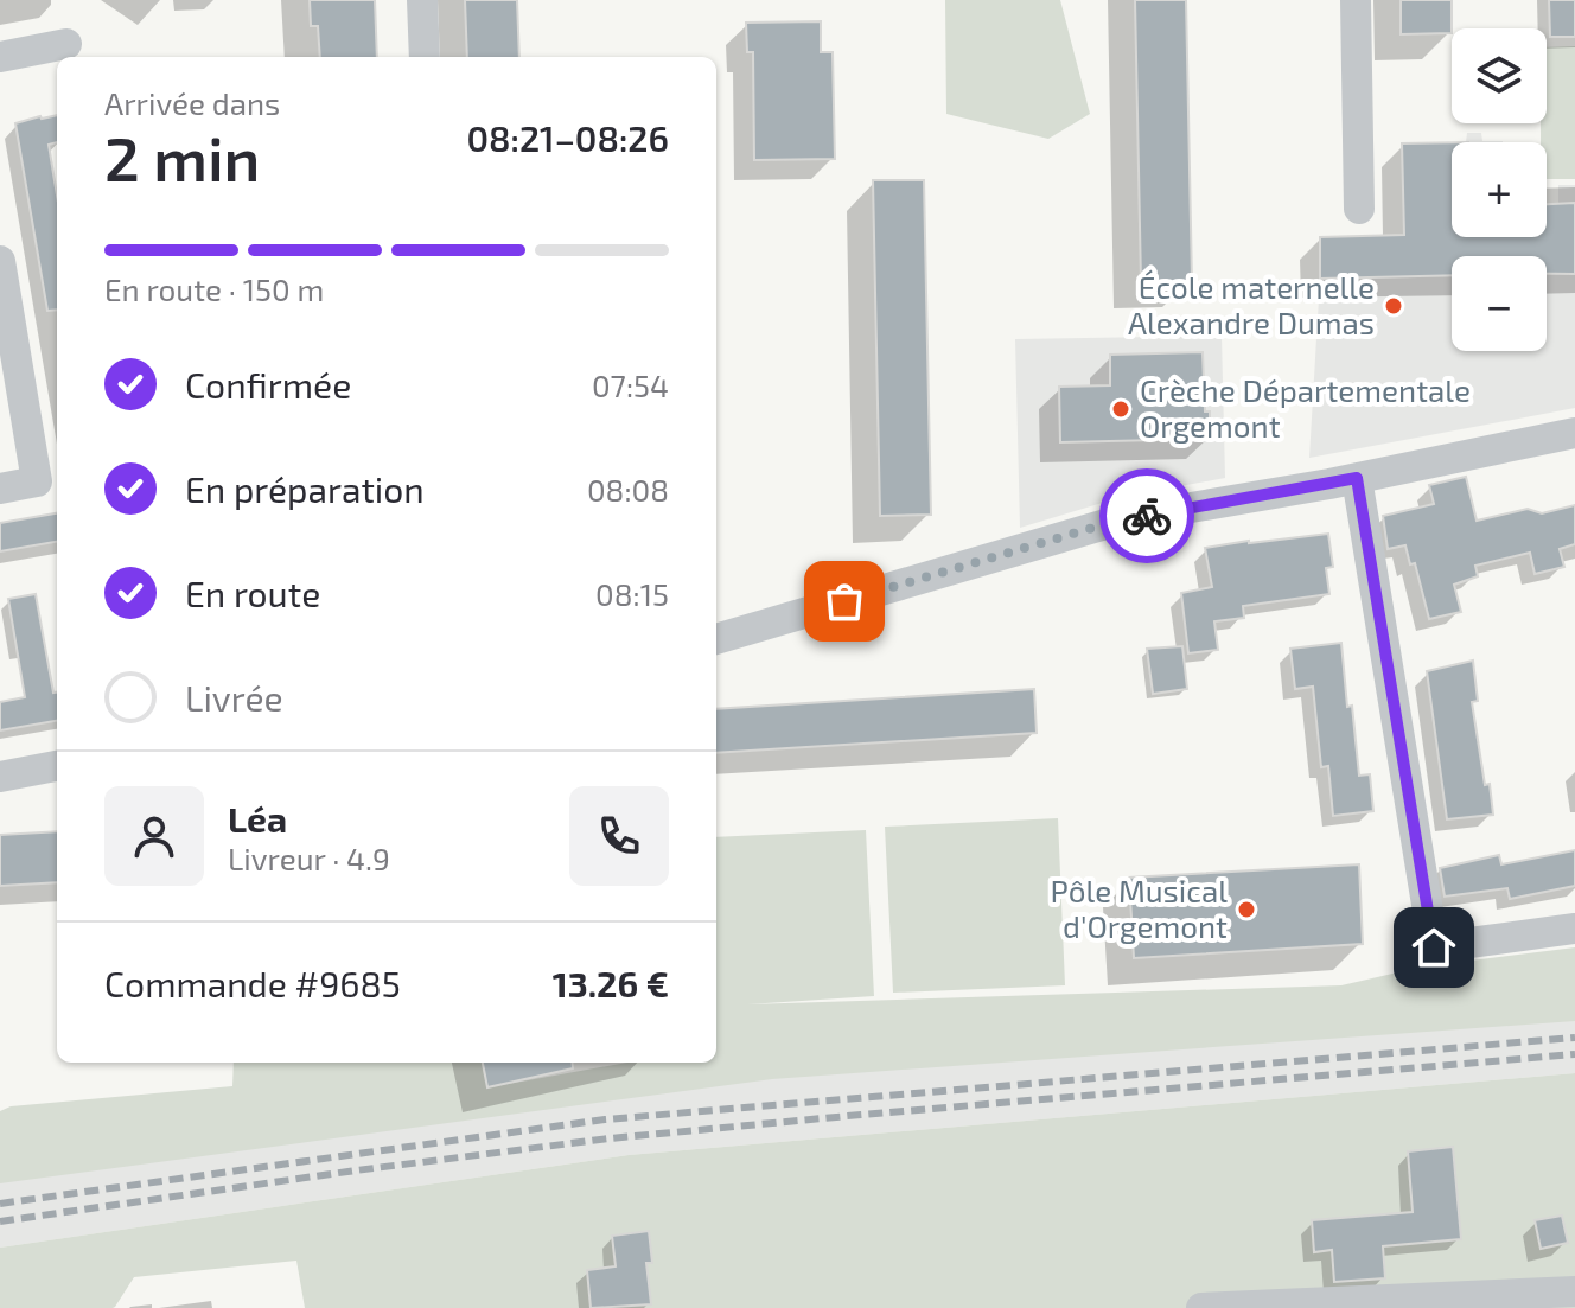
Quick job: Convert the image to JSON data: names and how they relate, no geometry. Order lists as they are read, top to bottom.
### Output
{
  "places": ["École maternelle Alexandre Dumas", "Crèche Départementale Orgemont", "Pôle Musical d'Orgemont"],
  "page": {
    "map_buttons": ["+", "−"],
    "heading": ["2 min", "Arrivée dans", "08:21–08:26"],
    "panel": [
      "Léa",
      "Livreur · 4.9",
      "Commande #9685",
      "13.26 €"
    ],
    "bar": "En route · 150 m",
    "list": [
      ["Confirmée", "07:54"],
      ["En préparation", "08:08"],
      ["En route", "08:15"],
      "Livrée"
    ]
  }
}
